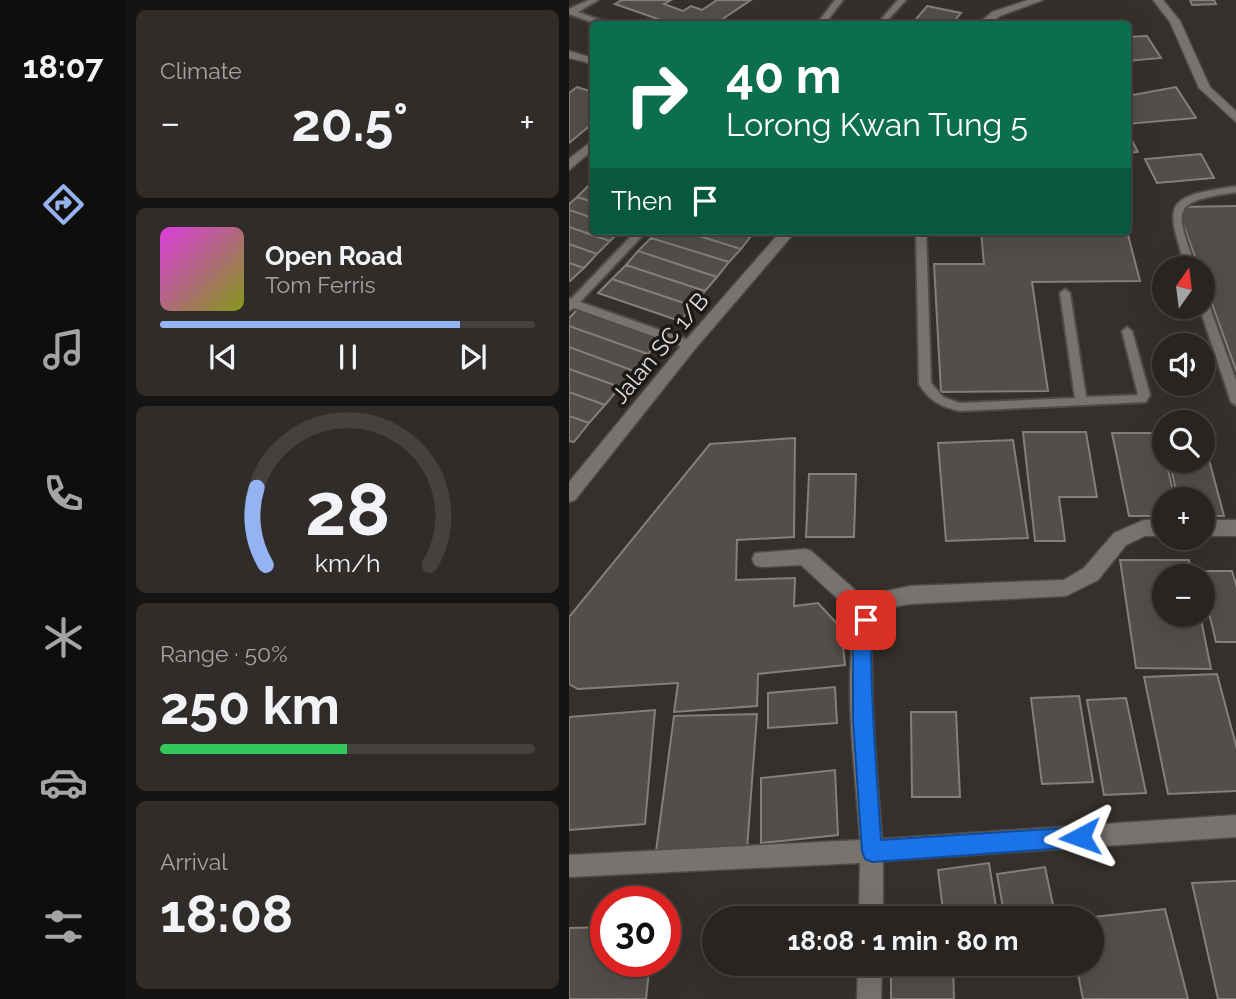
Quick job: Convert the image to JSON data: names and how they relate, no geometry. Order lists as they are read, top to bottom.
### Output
{
  "streets": {
    "street": ["Jalan SC 1/B"]
  },
  "north": "top",
  "page": {
    "tabs": "18:07",
    "tile": [
      "Climate",
      ["Range · 50%", "250 km"],
      ["Arrival", "18:08"]
    ],
    "turn": ["40 m", "Lorong Kwan Tung 5"],
    "heat": ["−", "20.5°", "+"],
    "then": "Then",
    "song": ["Open Road", "Tom Ferris"],
    "map_buttons": ["+", "−"],
    "limit": "30",
    "trip": "18:08 · 1 min · 80 m",
    "gauge": ["28", "km/h"]
  }
}
